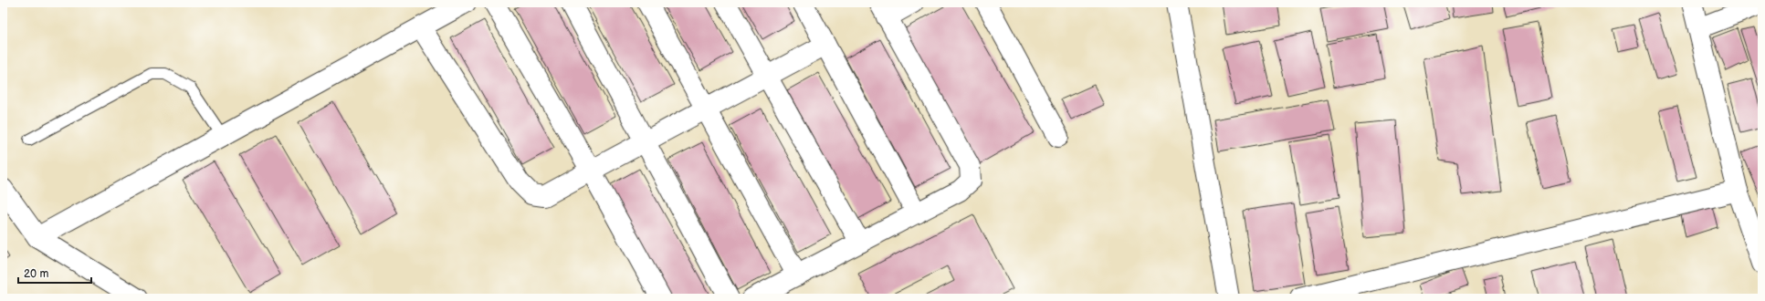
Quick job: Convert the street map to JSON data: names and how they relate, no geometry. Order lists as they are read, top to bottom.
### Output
{
  "scale_bar": "20 m"
}
